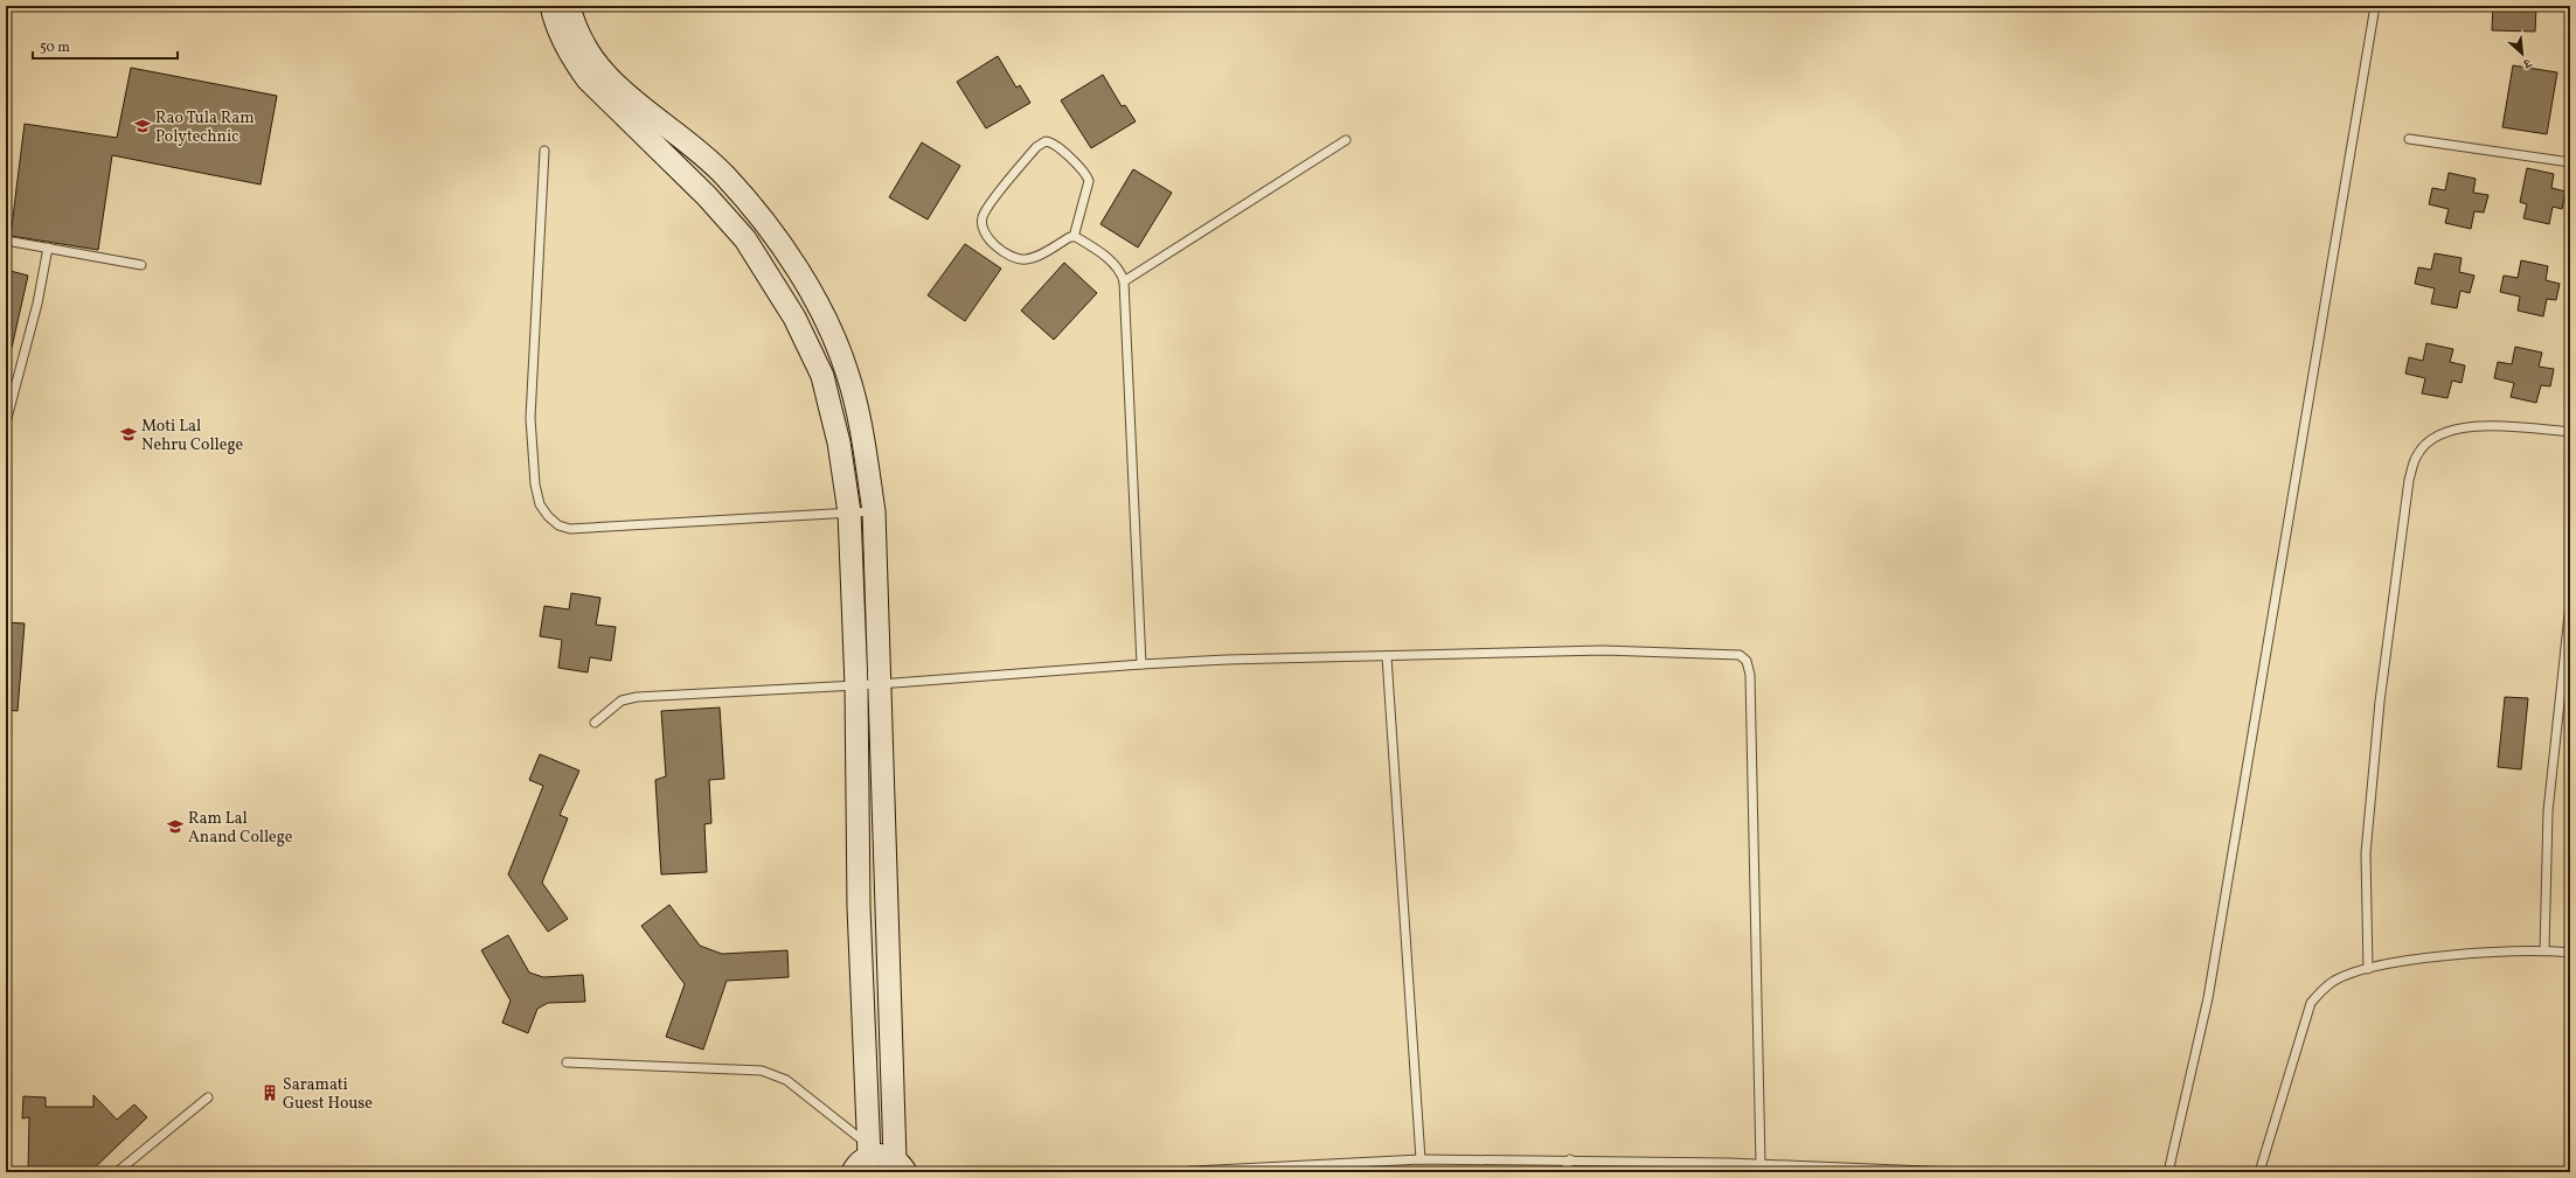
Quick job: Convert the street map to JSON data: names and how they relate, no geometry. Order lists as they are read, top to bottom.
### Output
{
  "places": {
    "school or university": ["Rao Tula Ram Polytechnic", "Moti Lal Nehru College", "Ram Lal Anand College"],
    "building": ["Saramati Guest House"]
  },
  "scale_bar": "50 m",
  "north": "bottom right"
}
